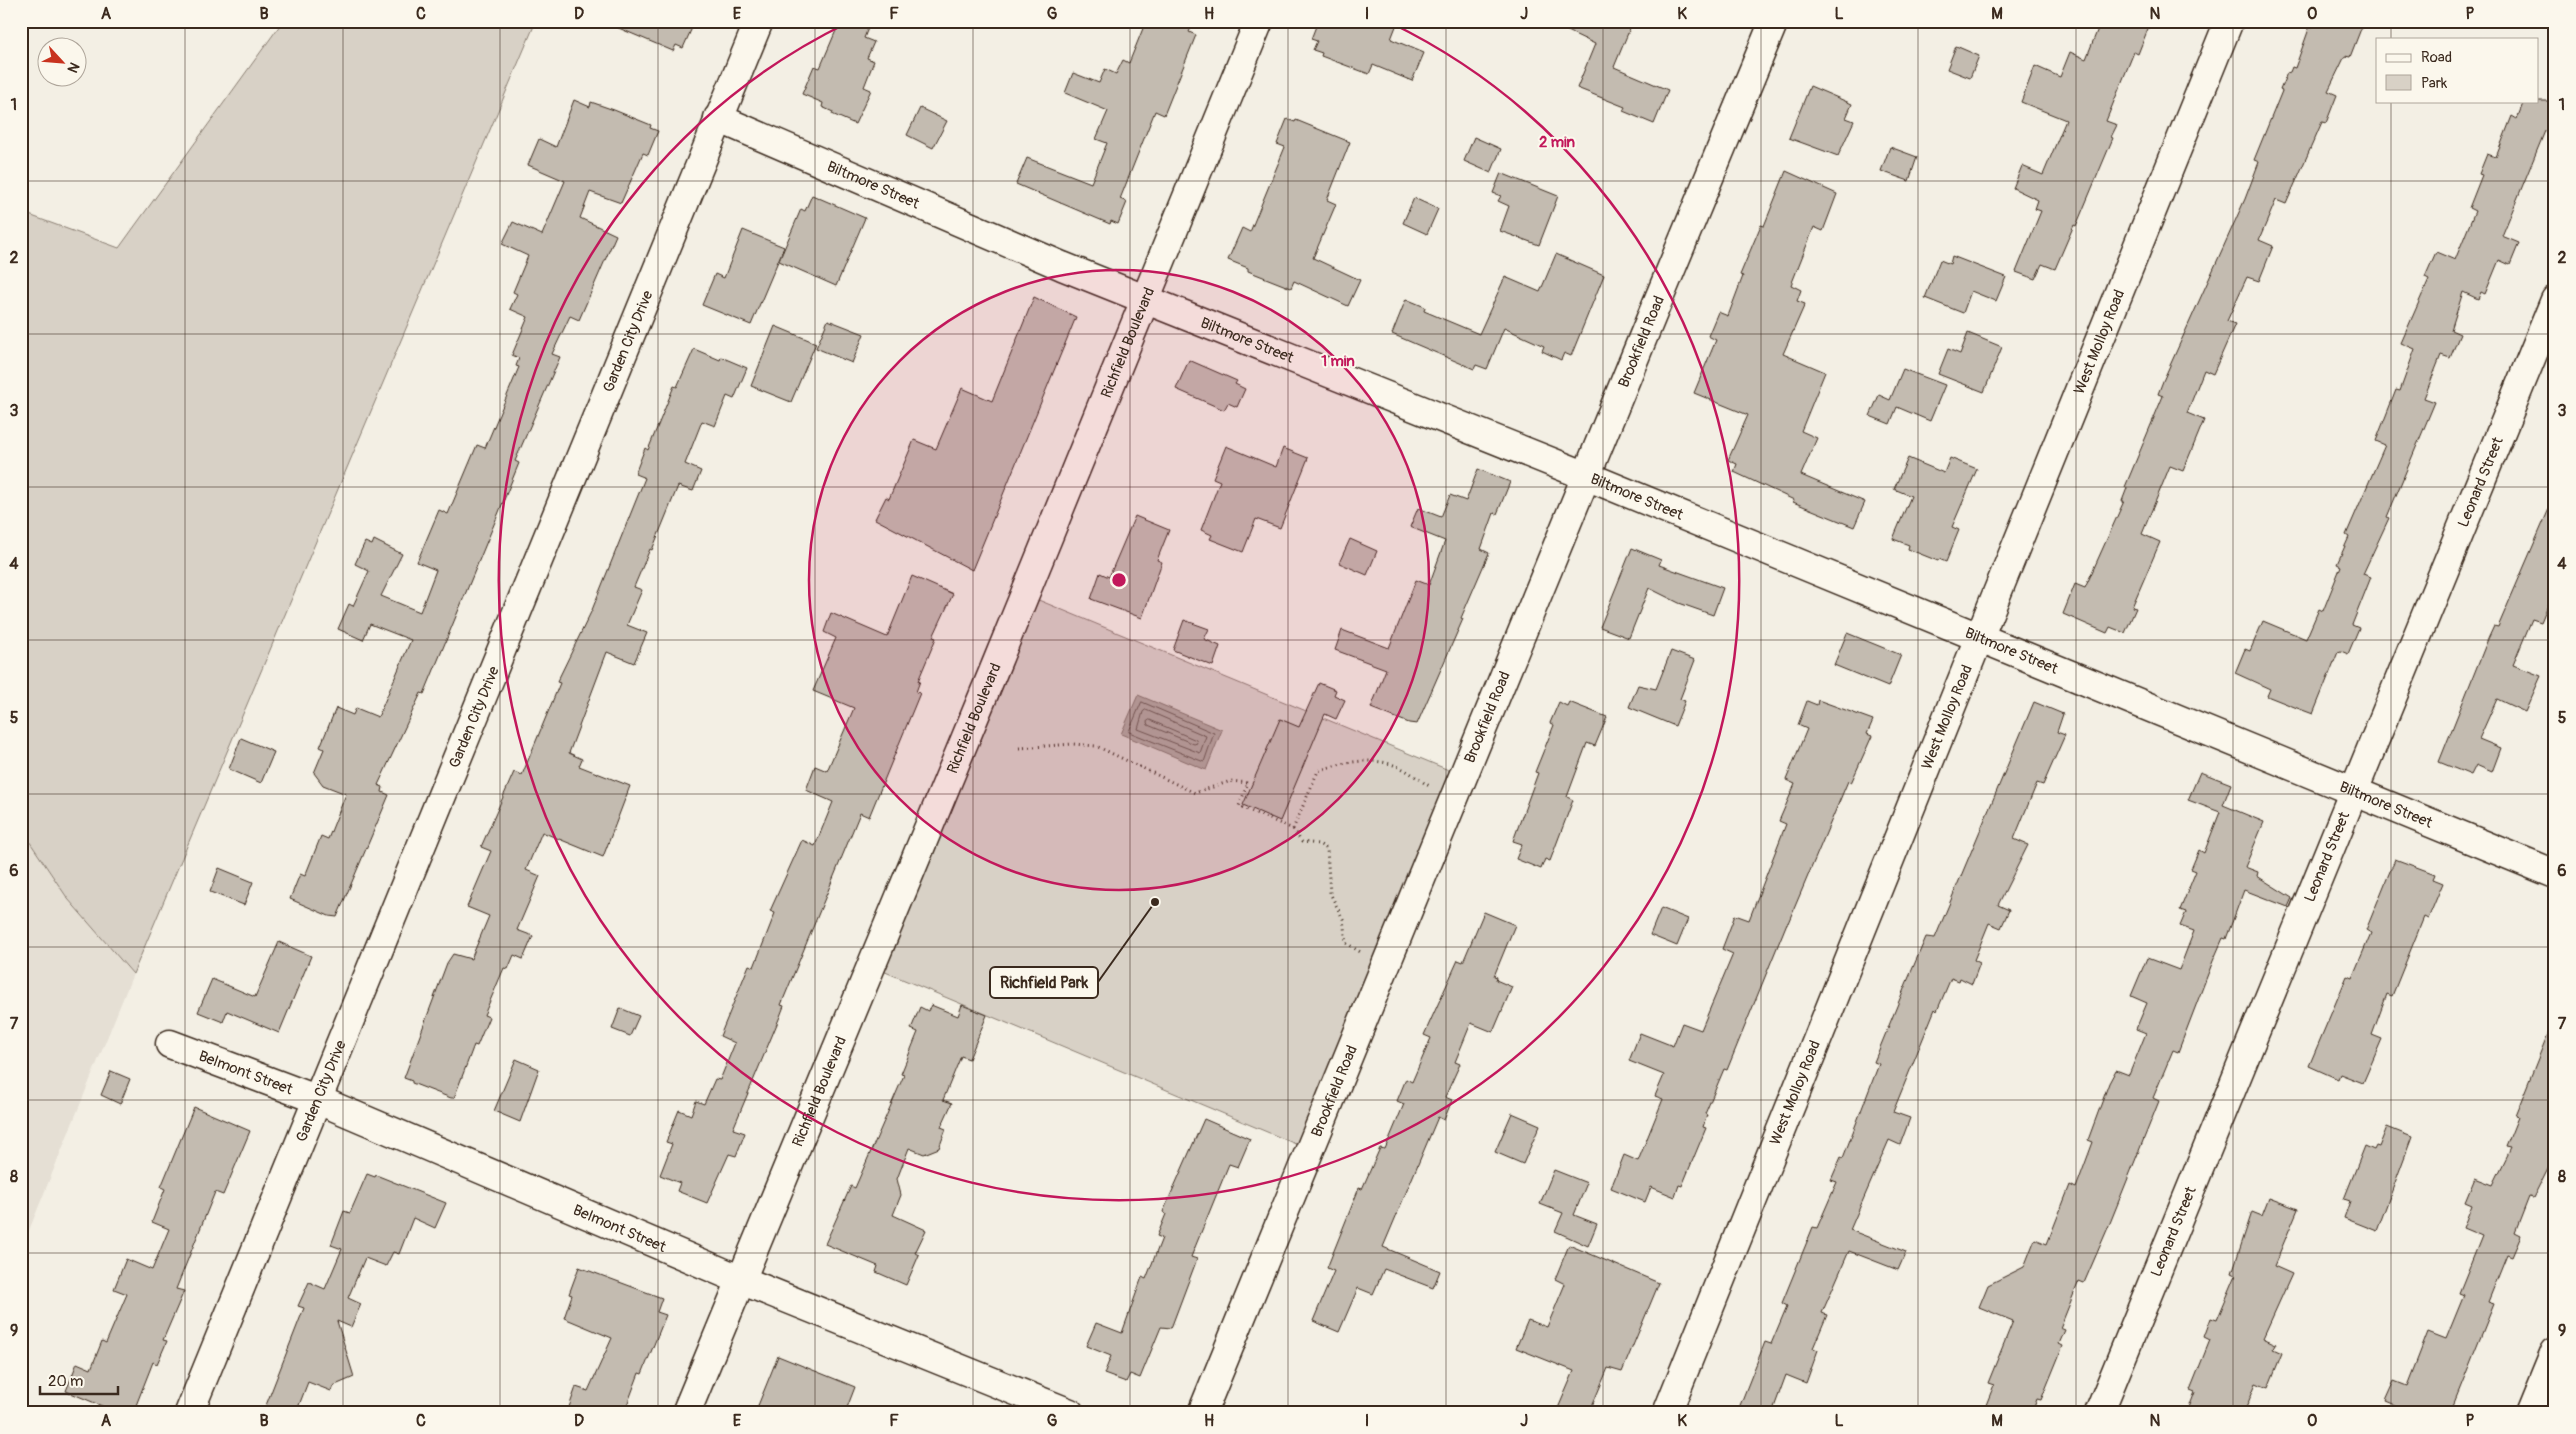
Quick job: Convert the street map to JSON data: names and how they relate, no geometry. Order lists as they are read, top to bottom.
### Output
{
  "streets": {
    "street": [
      "Biltmore Street",
      "Garden City Drive",
      "Richfield Boulevard",
      "Brookfield Road",
      "West Molloy Road",
      "Leonard Street",
      "Belmont Street"
    ]
  },
  "crossings": [
    ["Biltmore Street", "Garden City Drive"],
    ["Biltmore Street", "Richfield Boulevard"],
    ["Biltmore Street", "Brookfield Road"],
    ["Biltmore Street", "West Molloy Road"],
    ["Biltmore Street", "Leonard Street"],
    ["Garden City Drive", "Belmont Street"],
    ["Richfield Boulevard", "Belmont Street"]
  ],
  "places": ["Richfield Park"],
  "legend": ["Road", "Park"],
  "scale_bar": "20 m",
  "north": "bottom right",
  "grid": {
    "columns": [
      "A",
      "B",
      "C",
      "D",
      "E",
      "F",
      "G",
      "H",
      "I",
      "J",
      "K",
      "L",
      "M",
      "N",
      "O",
      "P"
    ],
    "rows": [
      "1",
      "2",
      "3",
      "4",
      "5",
      "6",
      "7",
      "8",
      "9"
    ]
  },
  "rings": ["2 min", "1 min"]
}
